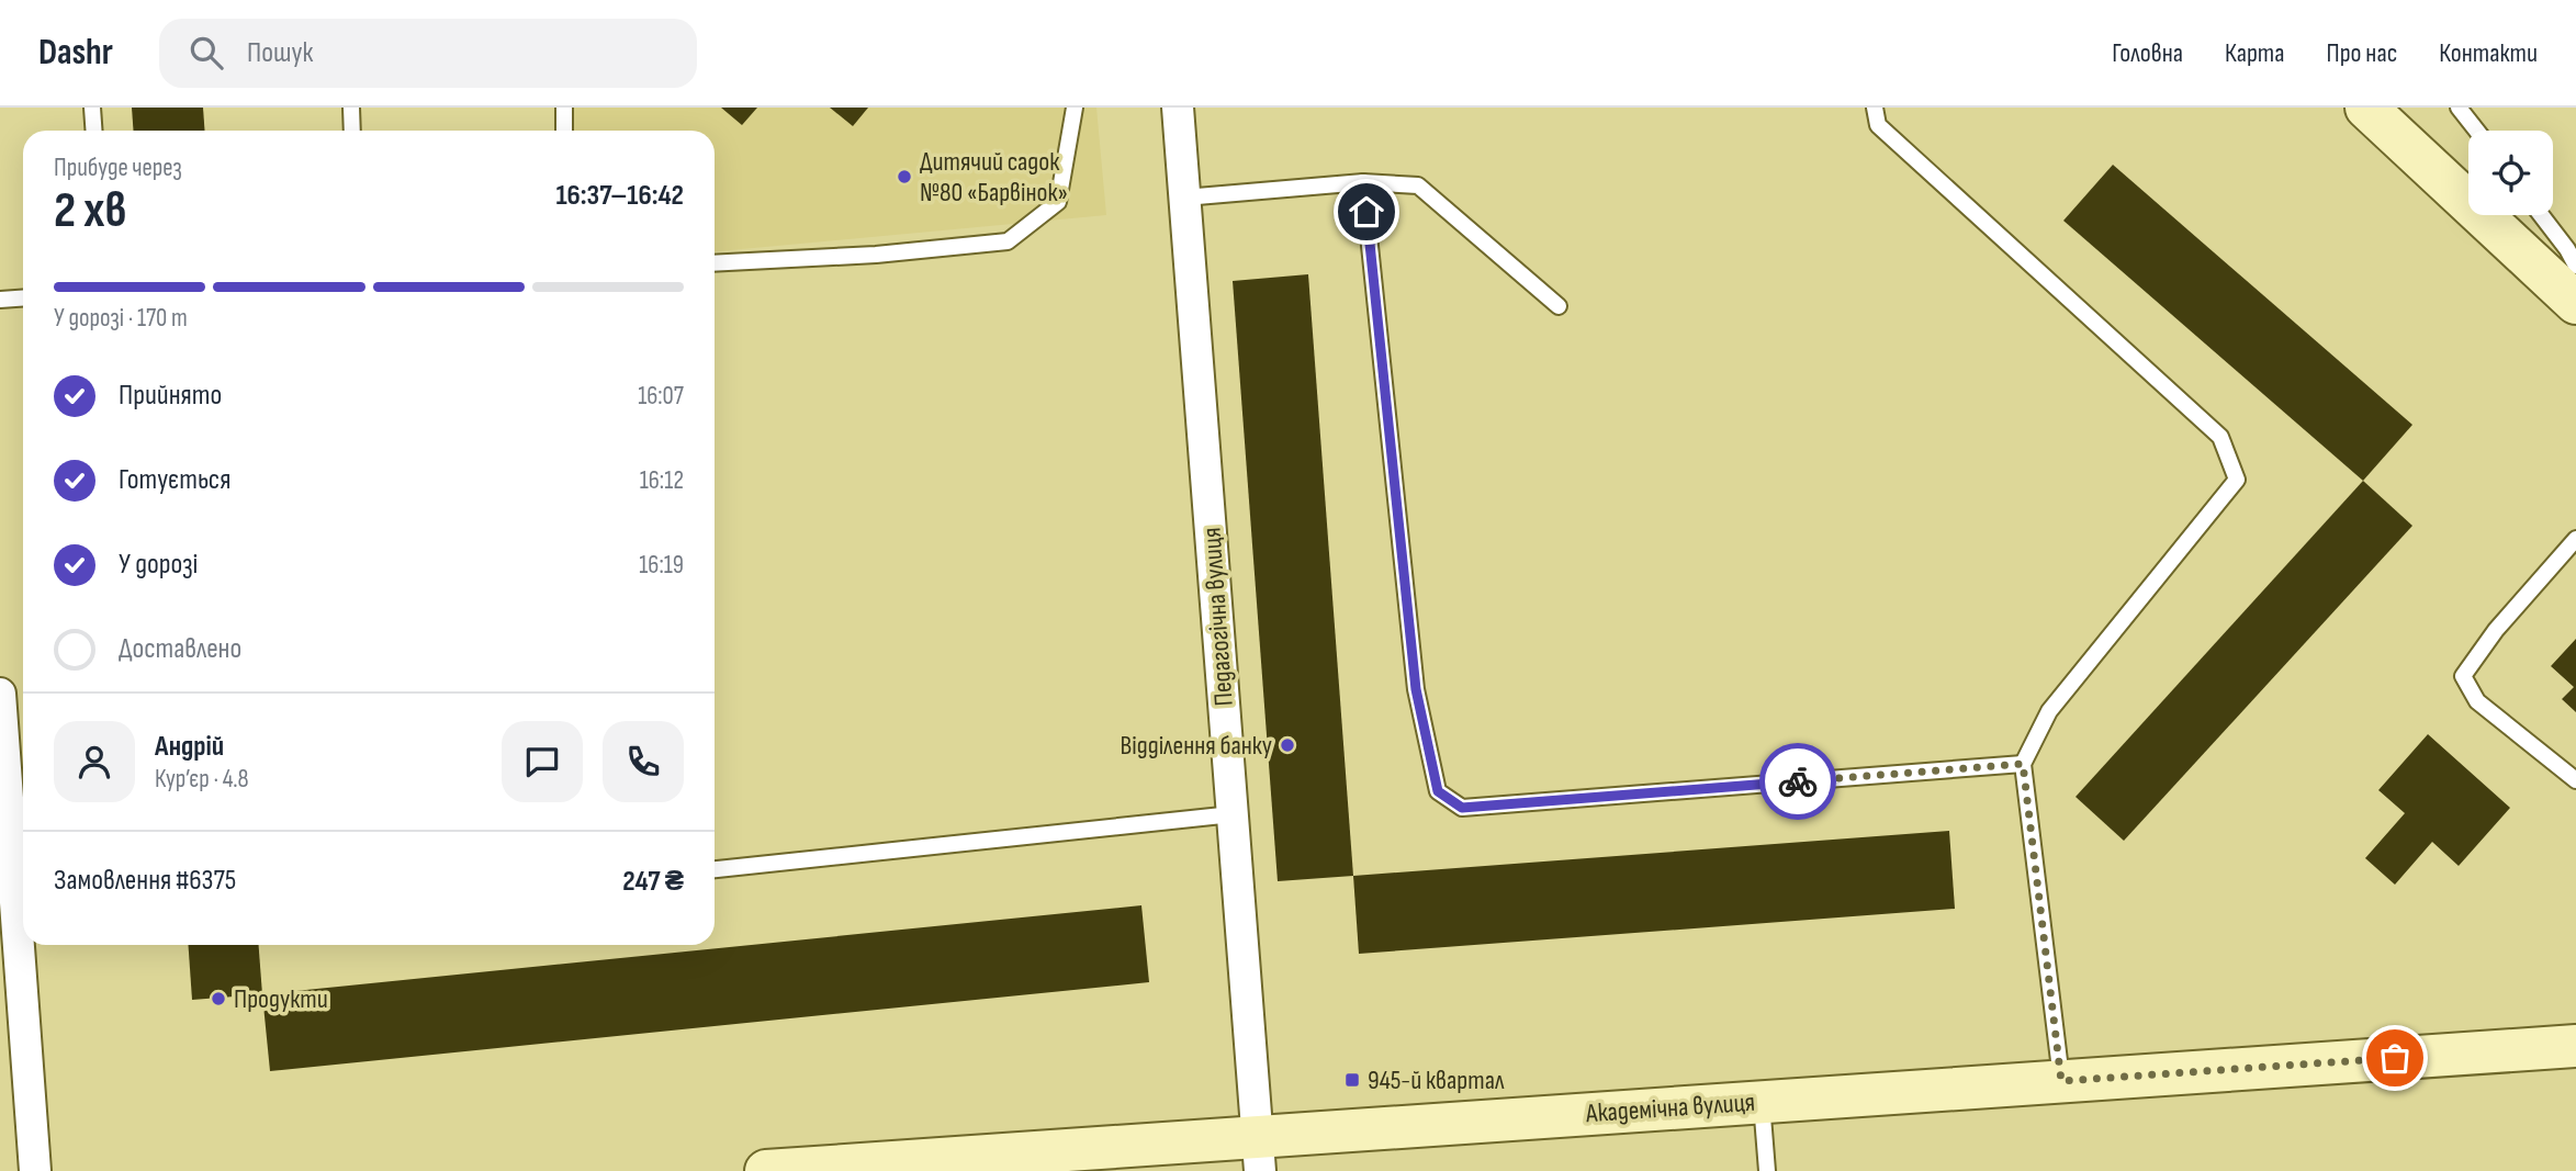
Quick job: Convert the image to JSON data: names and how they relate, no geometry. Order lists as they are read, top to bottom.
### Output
{
  "streets": {
    "main road": ["Академічна вулиця"],
    "street": ["Педагогічна вулиця"]
  },
  "crossings": [
    ["Педагогічна вулиця", "Академічна вулиця"]
  ],
  "places": {
    "other": ["Дитячий садок №80 «Барвінок»", "Відділення банку", "Продукти"],
    "transit": ["945-й квартал"]
  },
  "page": {
    "header": "Dashr",
    "search": "Пошук",
    "nav": [
      "Головна",
      "Карта",
      "Про нас",
      "Контакти"
    ],
    "heading": ["2 хв", "Прибуде через", "16:37–16:42"],
    "panel": [
      "Андрій",
      "Кур’єр · 4.8",
      "Замовлення #6375",
      "247 ₴"
    ],
    "bar": "У дорозі · 170 m",
    "list": [
      ["Прийнято", "16:07"],
      ["Готується", "16:12"],
      ["У дорозі", "16:19"],
      "Доставлено"
    ]
  }
}
